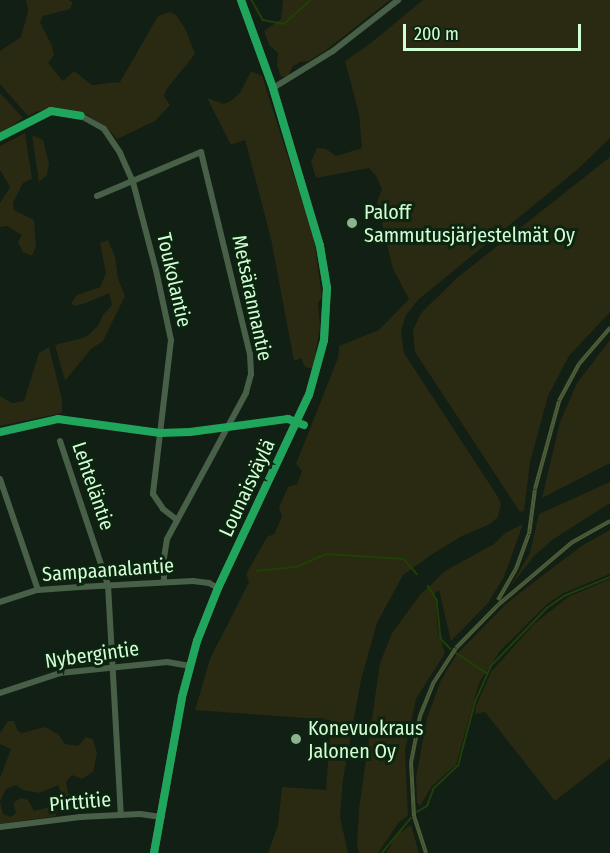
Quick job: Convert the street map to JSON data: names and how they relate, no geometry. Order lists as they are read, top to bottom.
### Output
{
  "streets": {
    "street": [
      "Toukolantie",
      "Metsärannantie",
      "Lehteläntie",
      "Lounaisväylä",
      "Sampaanalantie",
      "Nybergintie",
      "Pirttitie"
    ]
  },
  "crossings": [
    ["Toukolantie", "Metsärannantie"],
    ["Metsärannantie", "Sampaanalantie"],
    ["Lehteläntie", "Sampaanalantie"],
    ["Lehteläntie", "Nybergintie"],
    ["Lehteläntie", "Pirttitie"],
    ["Lounaisväylä", "Sampaanalantie"],
    ["Lounaisväylä", "Nybergintie"],
    ["Lounaisväylä", "Pirttitie"]
  ],
  "places": ["Paloff Sammutusjärjestelmät Oy", "Konevuokraus Jalonen Oy"],
  "scale_bar": "200 m"
}
